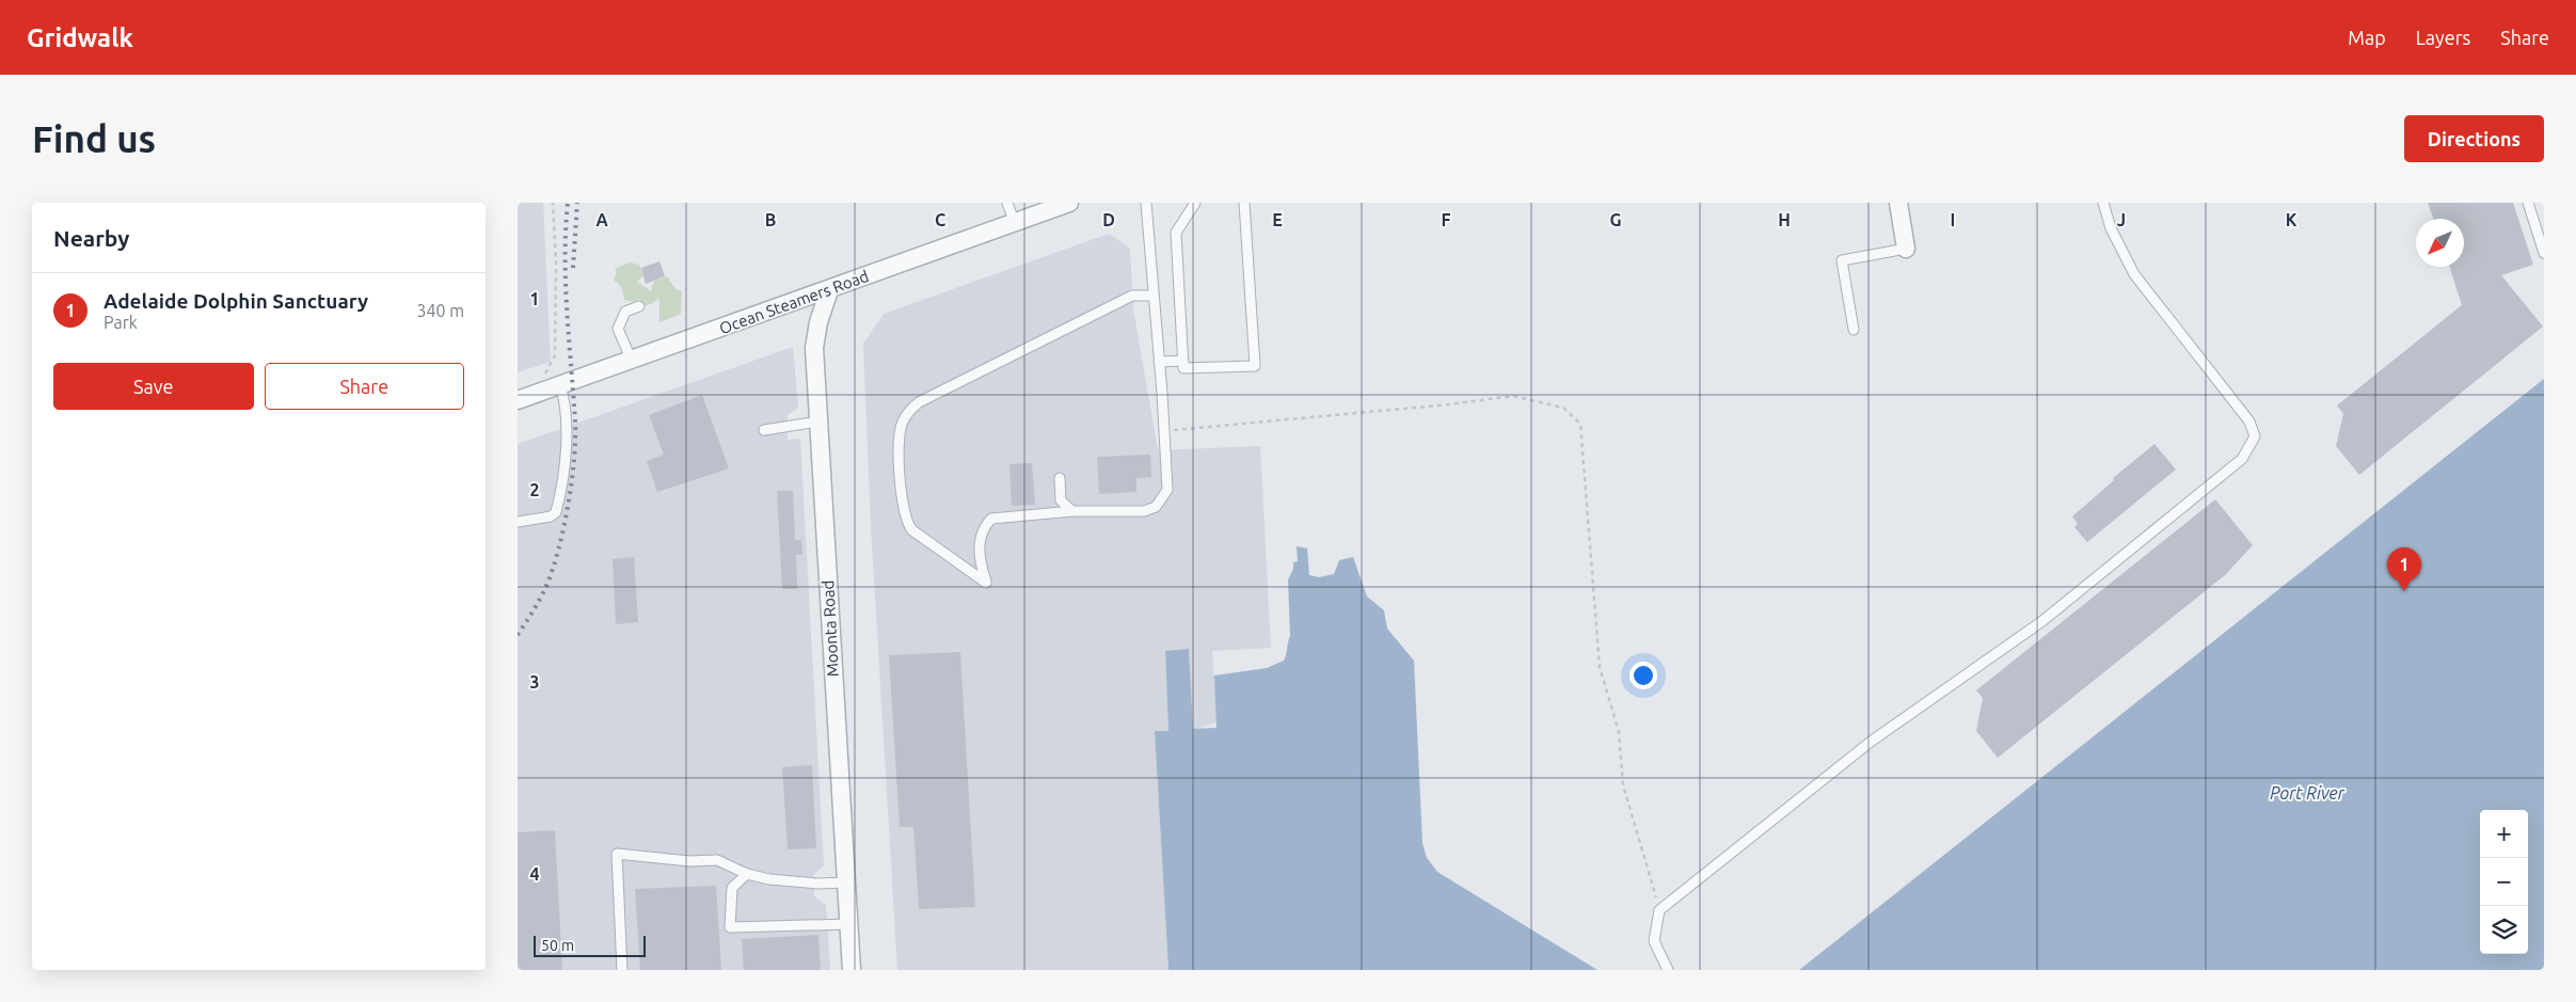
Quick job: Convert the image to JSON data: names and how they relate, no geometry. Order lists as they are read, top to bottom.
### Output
{
  "streets": {
    "street": ["Ocean Steamers Road", "Moonta Road"]
  },
  "crossings": [
    ["Ocean Steamers Road", "Moonta Road"]
  ],
  "water": ["Port River"],
  "scale_bar": "50 m",
  "north": "bottom left",
  "page": {
    "header": "Gridwalk",
    "nav": ["Map", "Layers", "Share"],
    "buttons": [
      "Directions",
      ["Save", "Share"]
    ],
    "title": "Find us",
    "heading": "Nearby",
    "list": [
      {
        "mark": "1",
        "name": "Adelaide Dolphin Sanctuary",
        "note": "Park",
        "value": "340 m"
      }
    ],
    "pins": "1",
    "map_buttons": ["+", "−"],
    "scale": "50 m"
  },
  "grid": {
    "columns": [
      "A",
      "B",
      "C",
      "D",
      "E",
      "F",
      "G",
      "H",
      "I",
      "J",
      "K"
    ],
    "rows": [
      "1",
      "2",
      "3",
      "4"
    ]
  }
}
